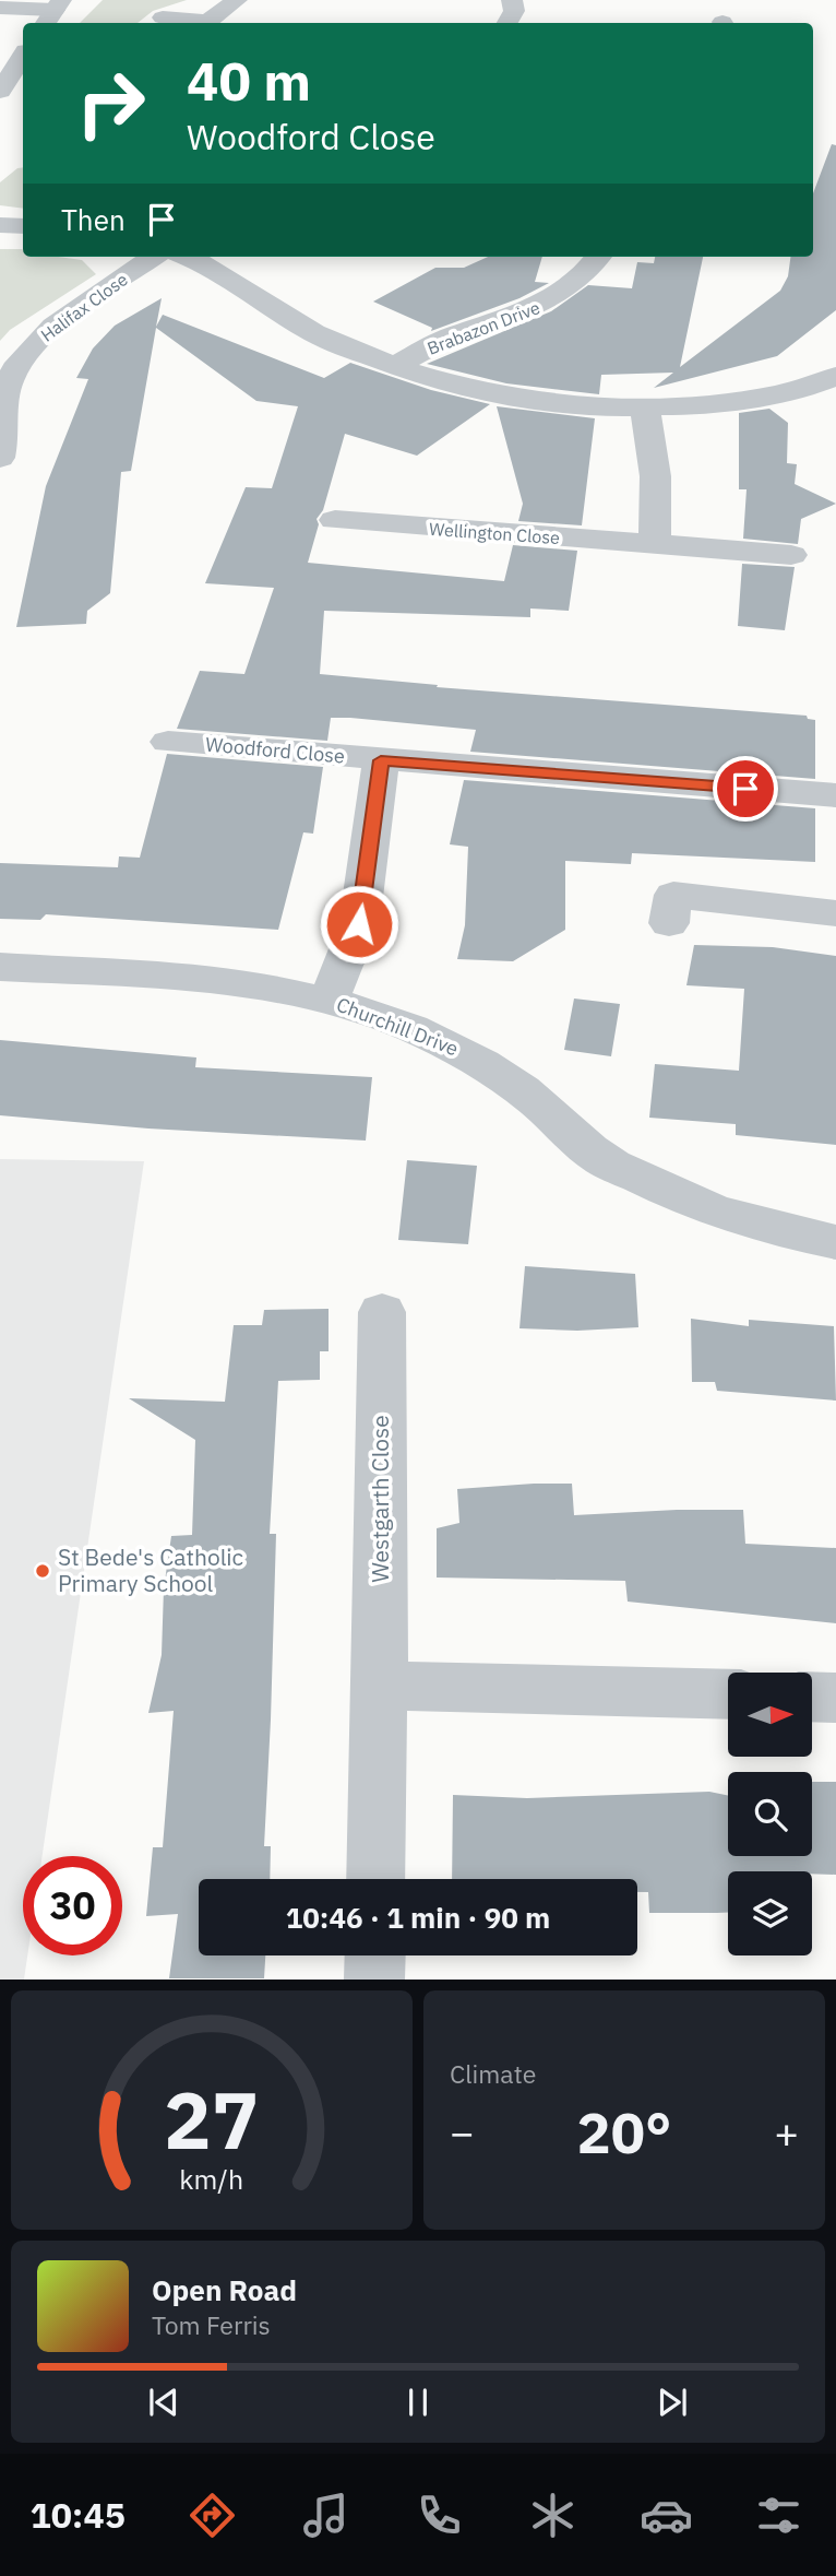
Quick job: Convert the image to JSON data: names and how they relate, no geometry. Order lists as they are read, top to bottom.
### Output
{
  "streets": {
    "street": [
      "Halifax Close",
      "Brabazon Drive",
      "Wellington Close",
      "Woodford Close",
      "Churchill Drive",
      "Westgarth Close"
    ]
  },
  "places": ["St Bede's Catholic Primary School"],
  "north": "right",
  "page": {
    "turn": ["40 m", "Woodford Close"],
    "then": "Then",
    "limit": "30",
    "trip": "10:46 · 1 min · 90 m",
    "tile": "Climate",
    "heat": ["−", "20°", "+"],
    "song": ["Open Road", "Tom Ferris"],
    "tabs": "10:45",
    "gauge": ["27", "km/h"]
  }
}
